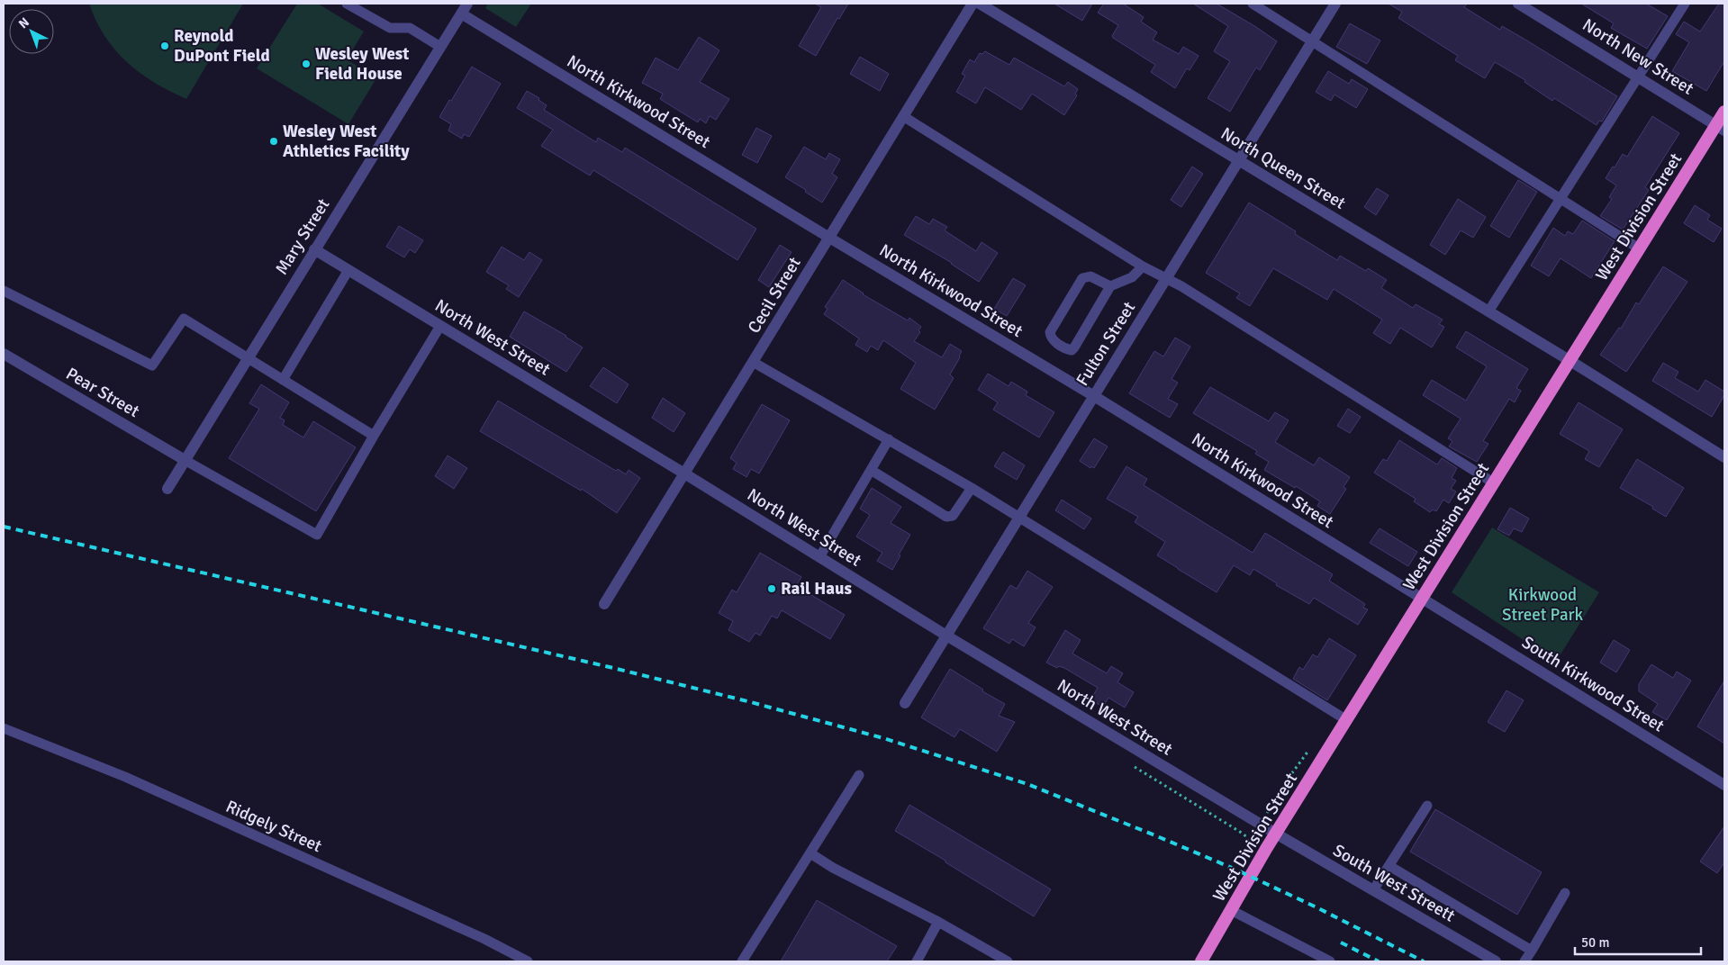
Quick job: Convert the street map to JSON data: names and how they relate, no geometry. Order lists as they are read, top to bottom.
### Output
{
  "streets": {
    "highway": ["West Division Street"],
    "street": [
      "North New Street",
      "North Kirkwood Street",
      "North Queen Street",
      "Mary Street",
      "Cecil Street",
      "North West Street",
      "Fulton Street",
      "Pear Street",
      "South Kirkwood Street",
      "South West Streett"
    ],
    "lane": ["Ridgely Street"]
  },
  "crossings": [
    ["North New Street", "West Division Street"],
    ["North Kirkwood Street", "West Division Street"],
    ["North Kirkwood Street", "Mary Street"],
    ["North Kirkwood Street", "Cecil Street"],
    ["North Kirkwood Street", "Fulton Street"],
    ["North Kirkwood Street", "South Kirkwood Street"],
    ["North Queen Street", "West Division Street"],
    ["North Queen Street", "Fulton Street"],
    ["West Division Street", "North West Street"],
    ["West Division Street", "South Kirkwood Street"],
    ["West Division Street", "South West Streett"],
    ["Mary Street", "North West Street"],
    ["Mary Street", "Pear Street"],
    ["Cecil Street", "North West Street"],
    ["North West Street", "Fulton Street"],
    ["North West Street", "South West Streett"]
  ],
  "parks": ["Kirkwood Street Park"],
  "places": [
    "Reynold DuPont Field",
    "Wesley West Field House",
    "Wesley West Athletics Facility",
    "Rail Haus"
  ],
  "scale_bar": "50 m",
  "north": "top left"
}
